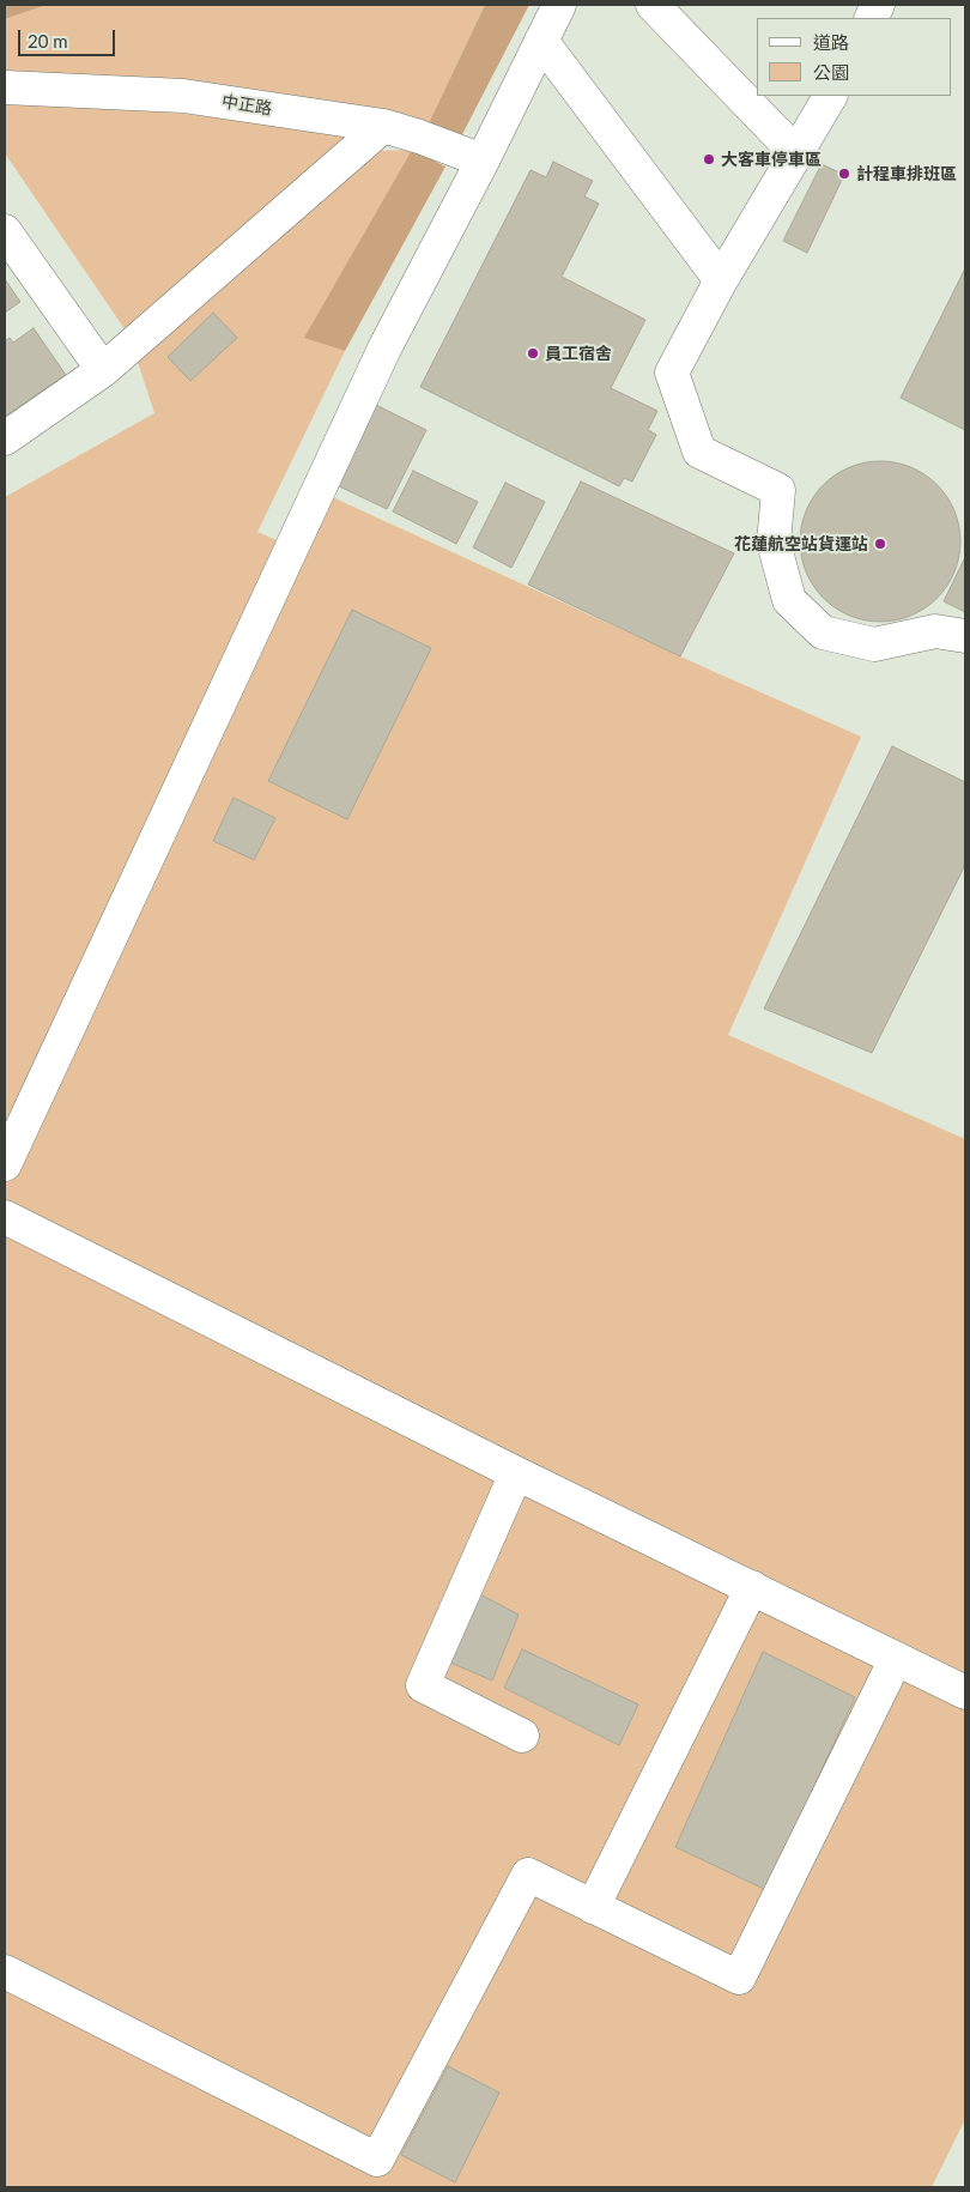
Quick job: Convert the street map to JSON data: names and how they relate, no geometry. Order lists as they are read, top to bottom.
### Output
{
  "streets": {
    "lane": ["中正路"]
  },
  "places": [
    "大客車停車區",
    "計程車排班區",
    "員工宿舍",
    "花蓮航空站貨運站"
  ],
  "legend": ["道路", "公園"],
  "scale_bar": "20 m"
}
